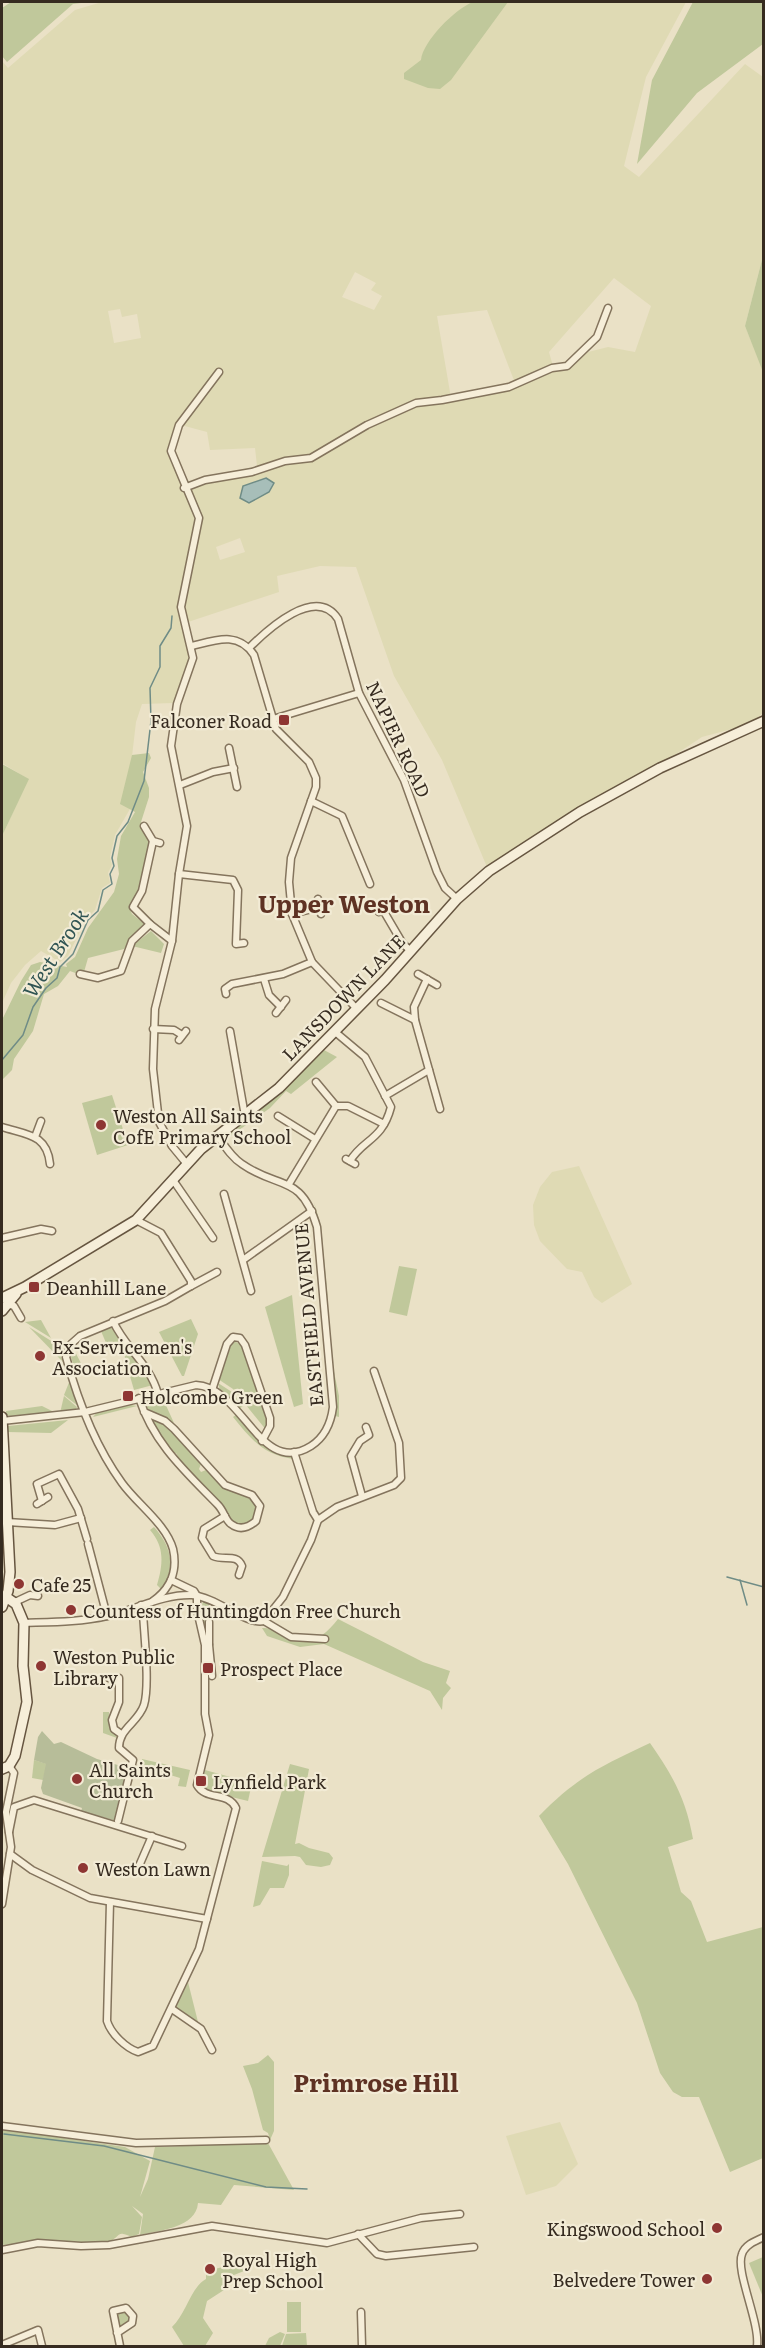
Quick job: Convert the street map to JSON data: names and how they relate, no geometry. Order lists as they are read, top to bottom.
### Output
{
  "streets": {
    "street": ["NAPIER ROAD", "LANSDOWN LANE", "EASTFIELD AVENUE"]
  },
  "crossings": [
    ["NAPIER ROAD", "LANSDOWN LANE"],
    ["LANSDOWN LANE", "EASTFIELD AVENUE"]
  ],
  "districts": ["Upper Weston", "Primrose Hill"],
  "water": ["West Brook"],
  "places": {
    "transit": [
      "Falconer Road",
      "Deanhill Lane",
      "Holcombe Green",
      "Prospect Place",
      "Lynfield Park"
    ],
    "other": [
      "Weston All Saints CofE Primary School",
      "Ex-Servicemen's Association",
      "Cafe 25",
      "Countess of Huntingdon Free Church",
      "Weston Public Library",
      "All Saints Church",
      "Weston Lawn",
      "Kingswood School",
      "Royal High Prep School",
      "Belvedere Tower"
    ]
  }
}
